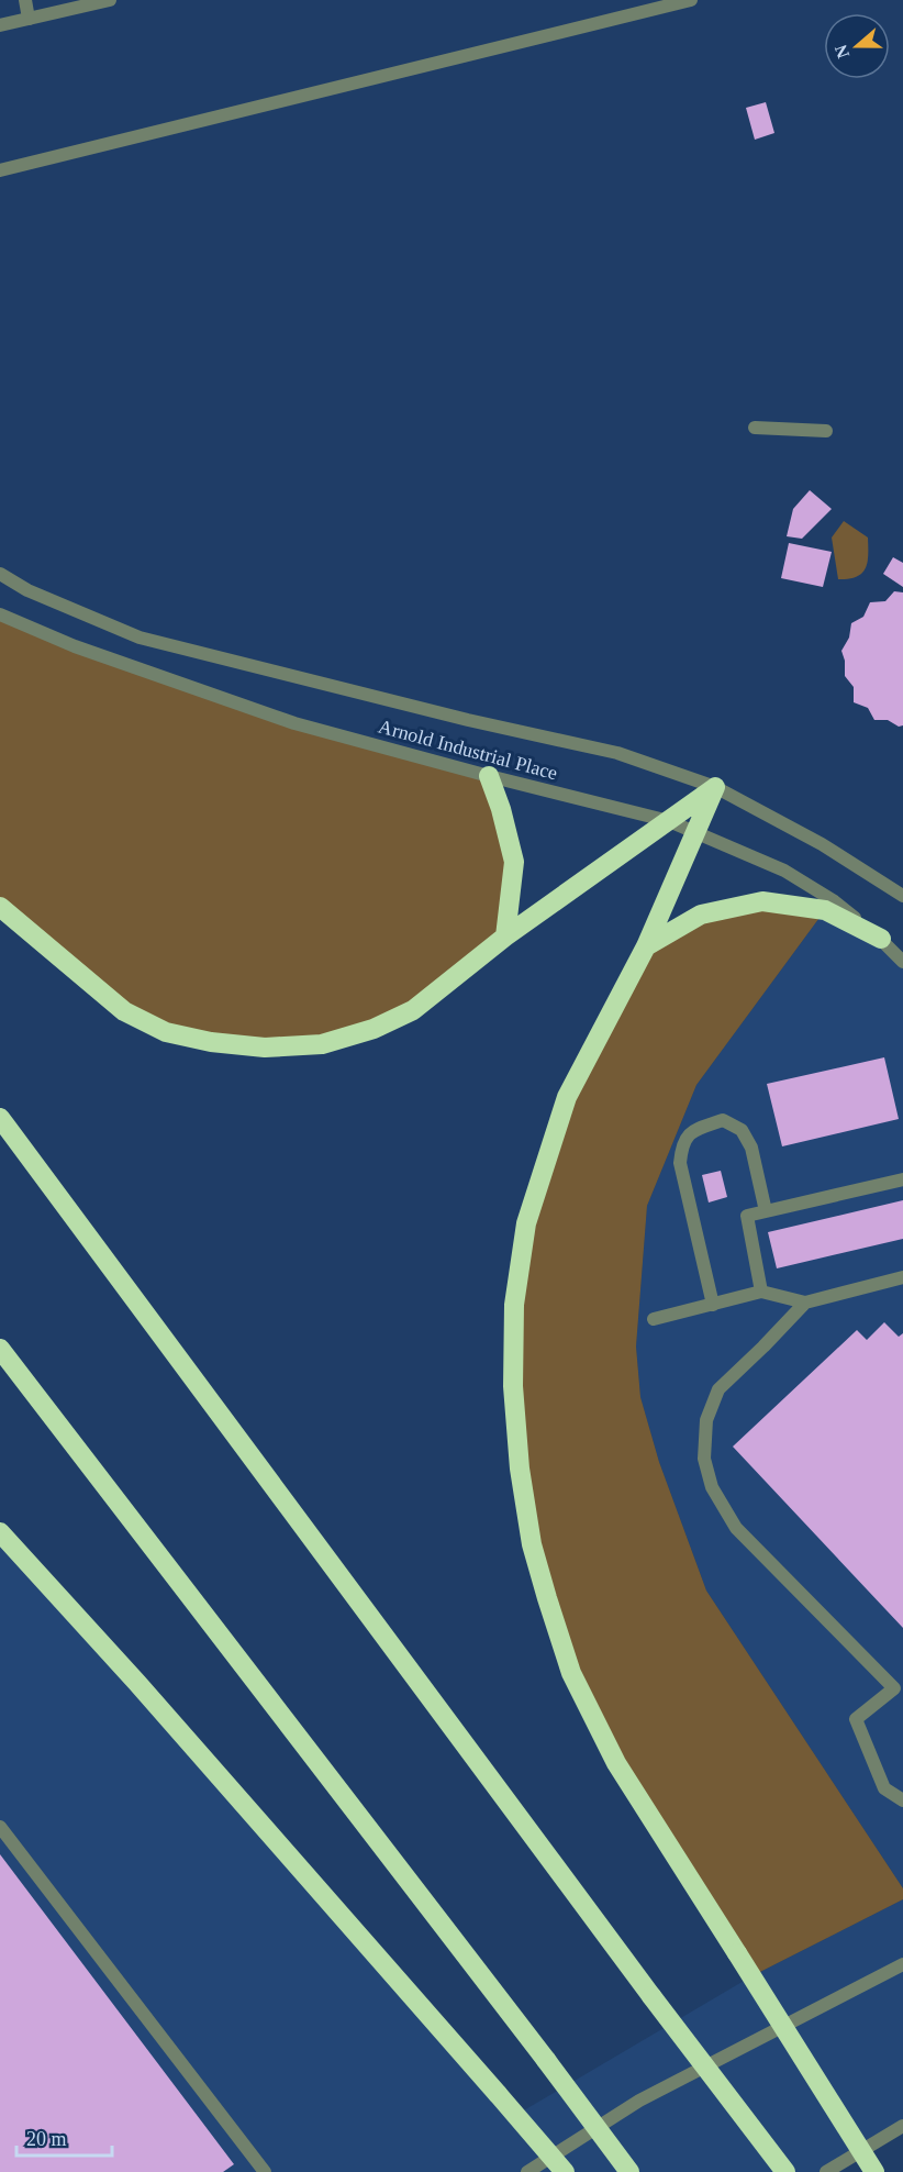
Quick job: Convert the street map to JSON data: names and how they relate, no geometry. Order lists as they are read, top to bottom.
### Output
{
  "streets": {
    "street": ["Arnold Industrial Place"]
  },
  "scale_bar": "20 m",
  "north": "left"
}
